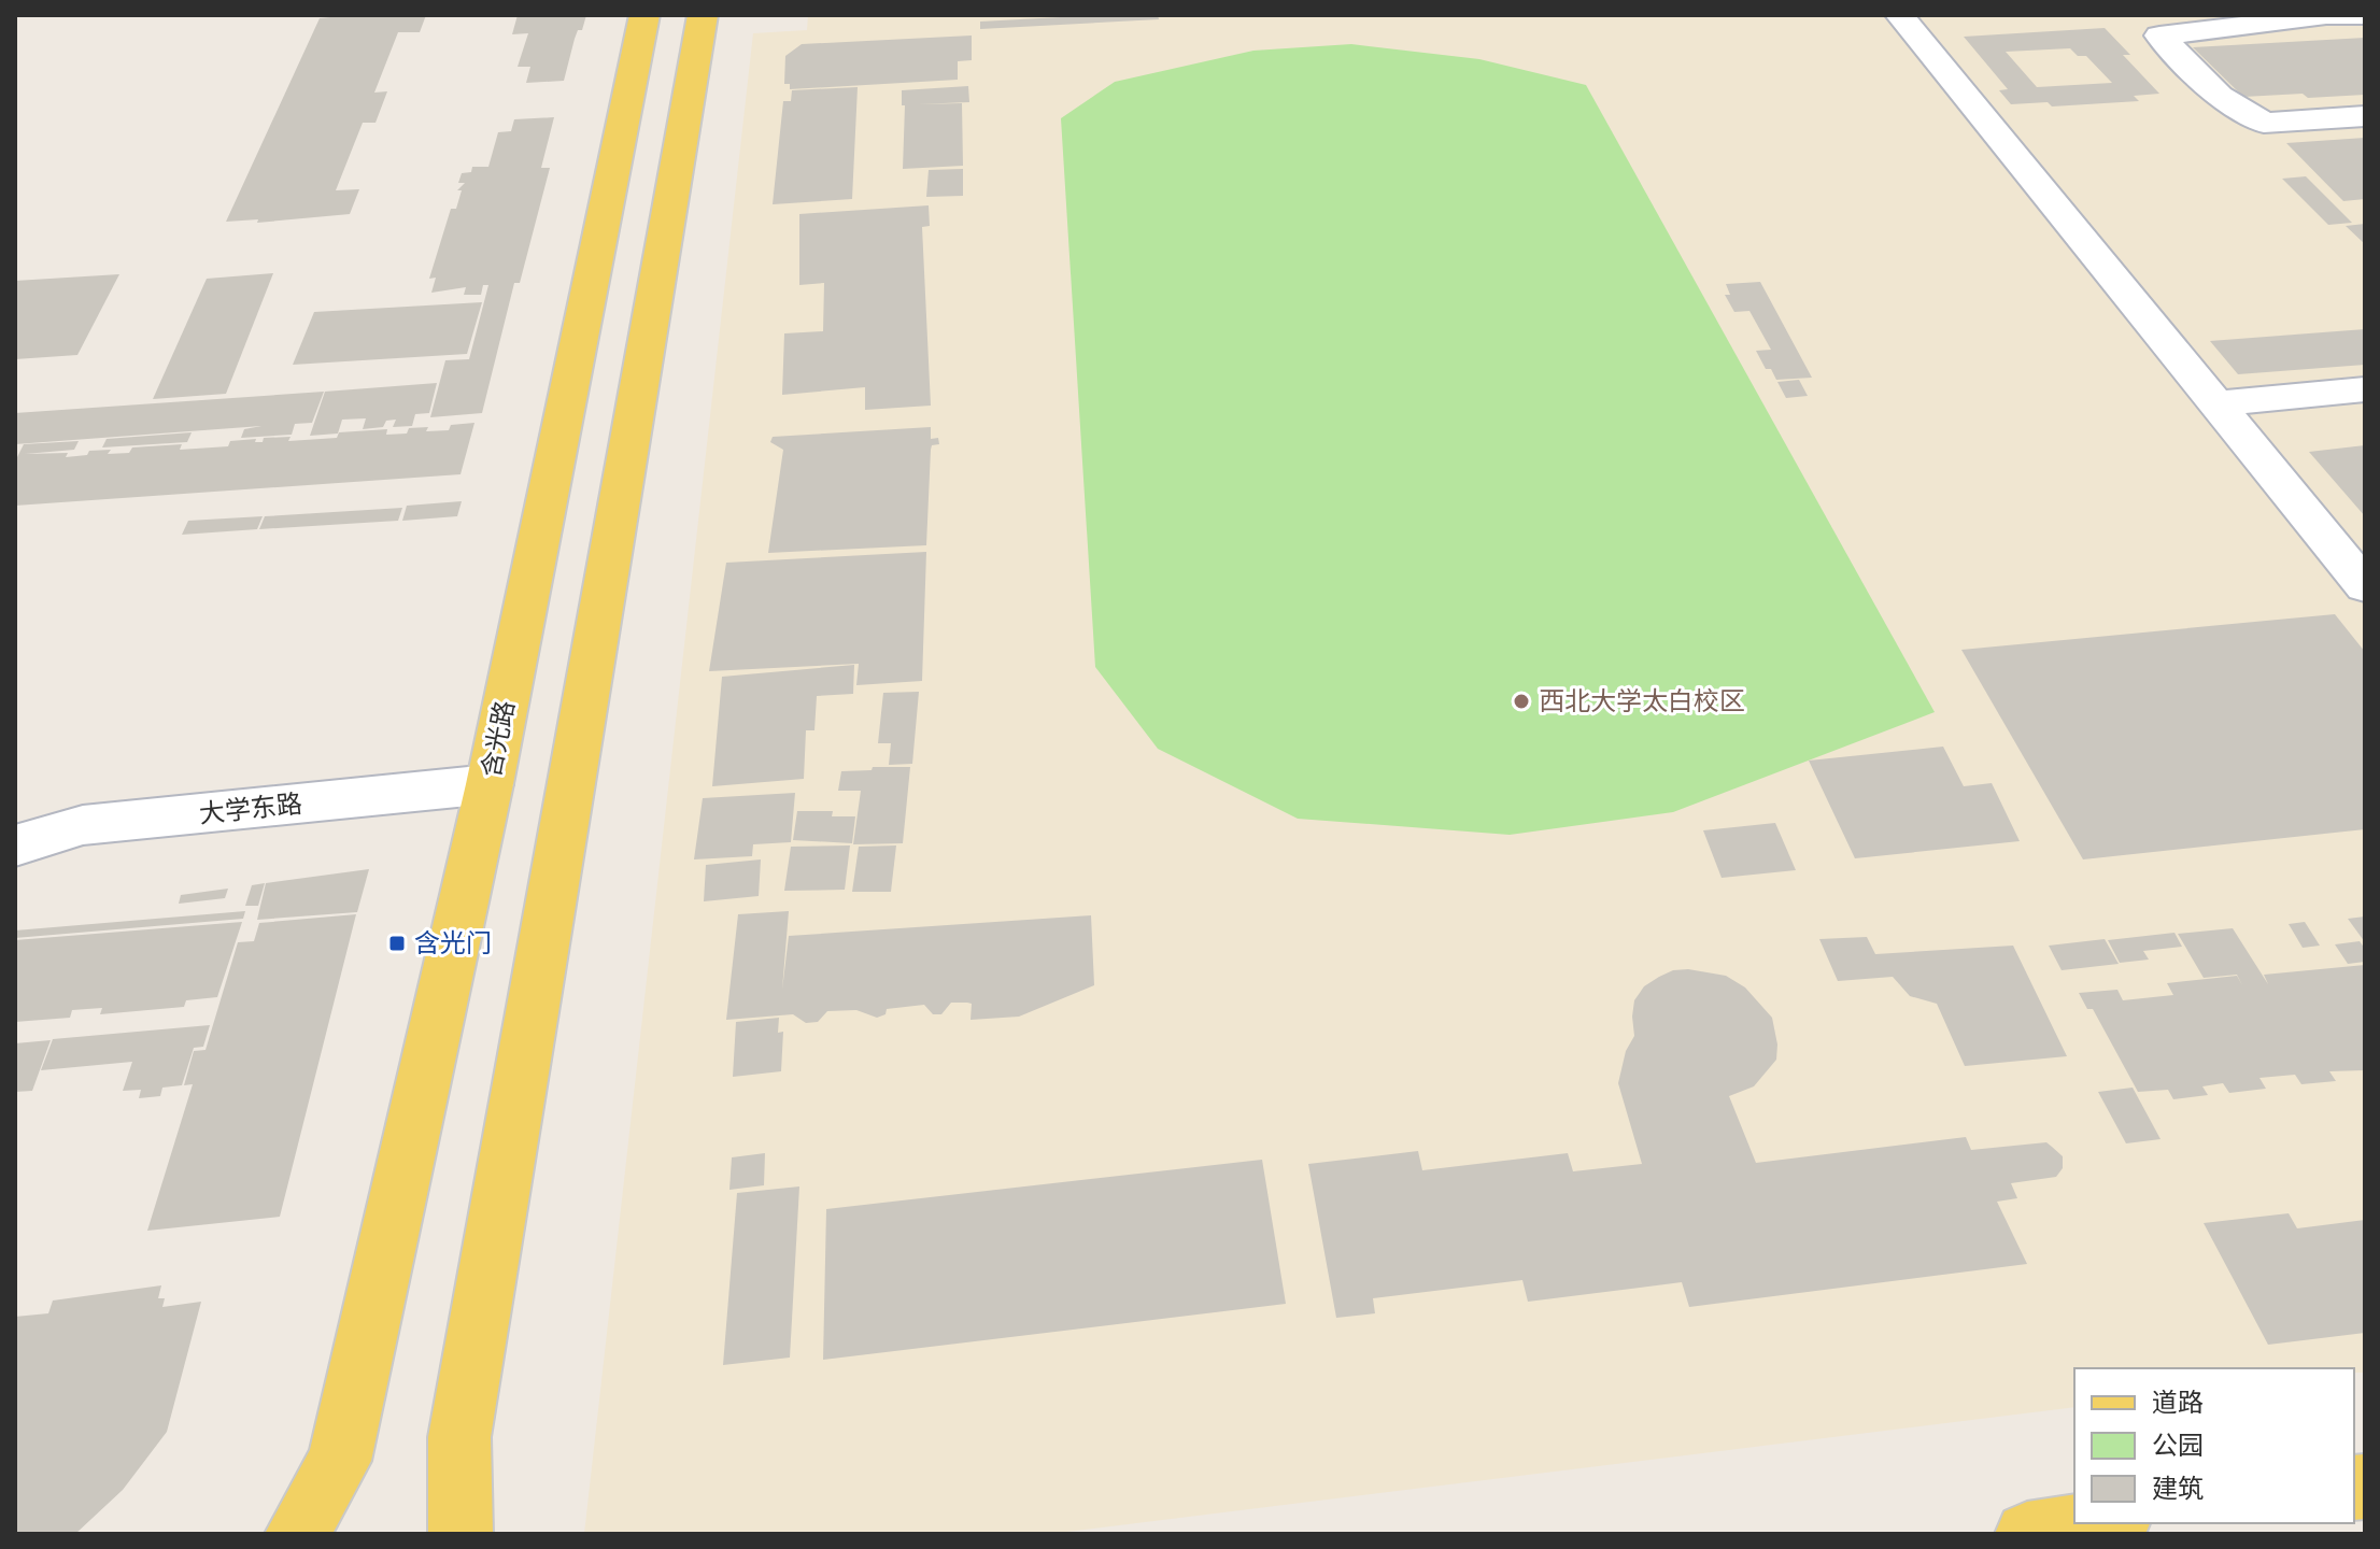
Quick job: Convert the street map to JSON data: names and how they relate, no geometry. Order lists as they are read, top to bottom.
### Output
{
  "streets": {
    "main road": ["含光路"],
    "street": ["大学东路"]
  },
  "crossings": [
    ["含光路", "大学东路"]
  ],
  "places": {
    "other": ["西北大学太白校区"],
    "transit": ["含光门"]
  },
  "legend": ["道路", "公园", "建筑"]
}
